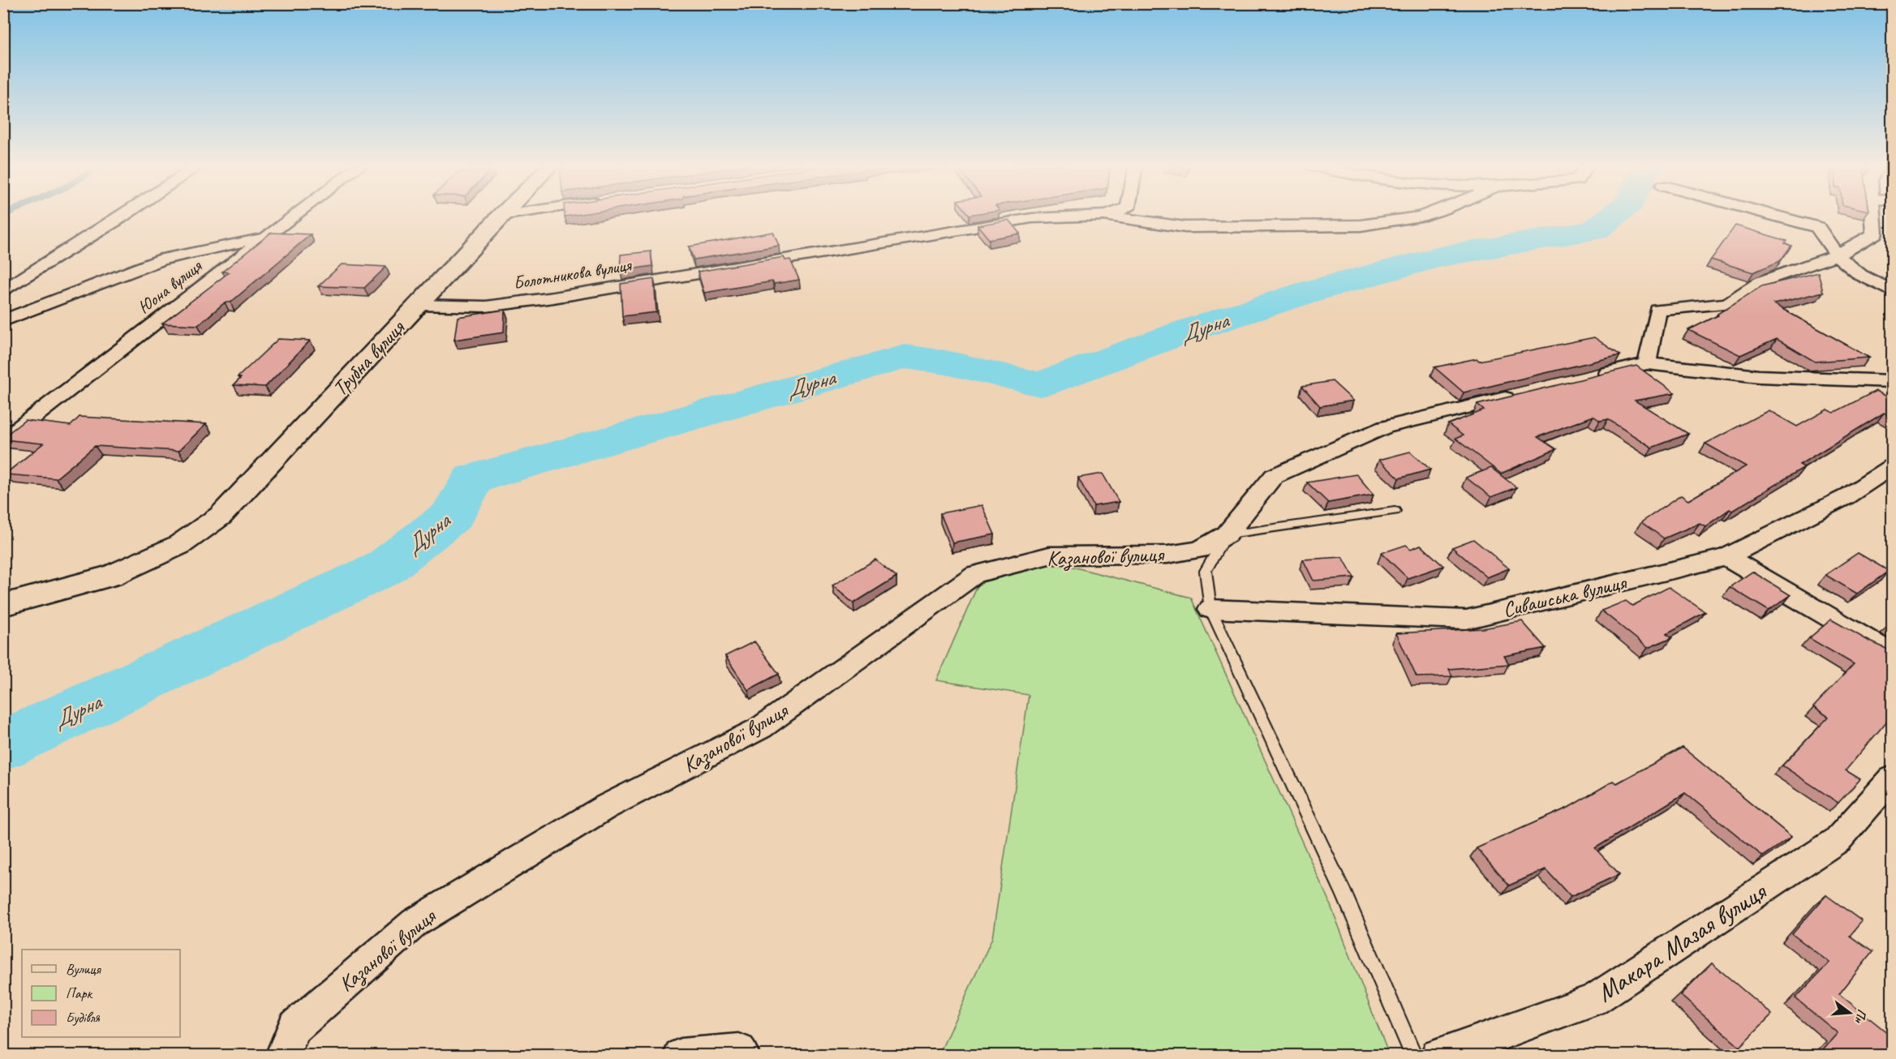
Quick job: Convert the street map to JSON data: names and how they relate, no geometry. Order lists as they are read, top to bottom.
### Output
{
  "streets": {
    "street": [
      "Болотникова вулиця",
      "Юона вулиця",
      "Трубна вулиця",
      "Казанової вулиця",
      "Сивашська вулиця",
      "Макара Мазая вулиця"
    ]
  },
  "crossings": [
    ["Болотникова вулиця", "Трубна вулиця"]
  ],
  "water": ["Дурна"],
  "legend": ["Вулиця", "Парк", "Будівля"],
  "north": "right"
}
